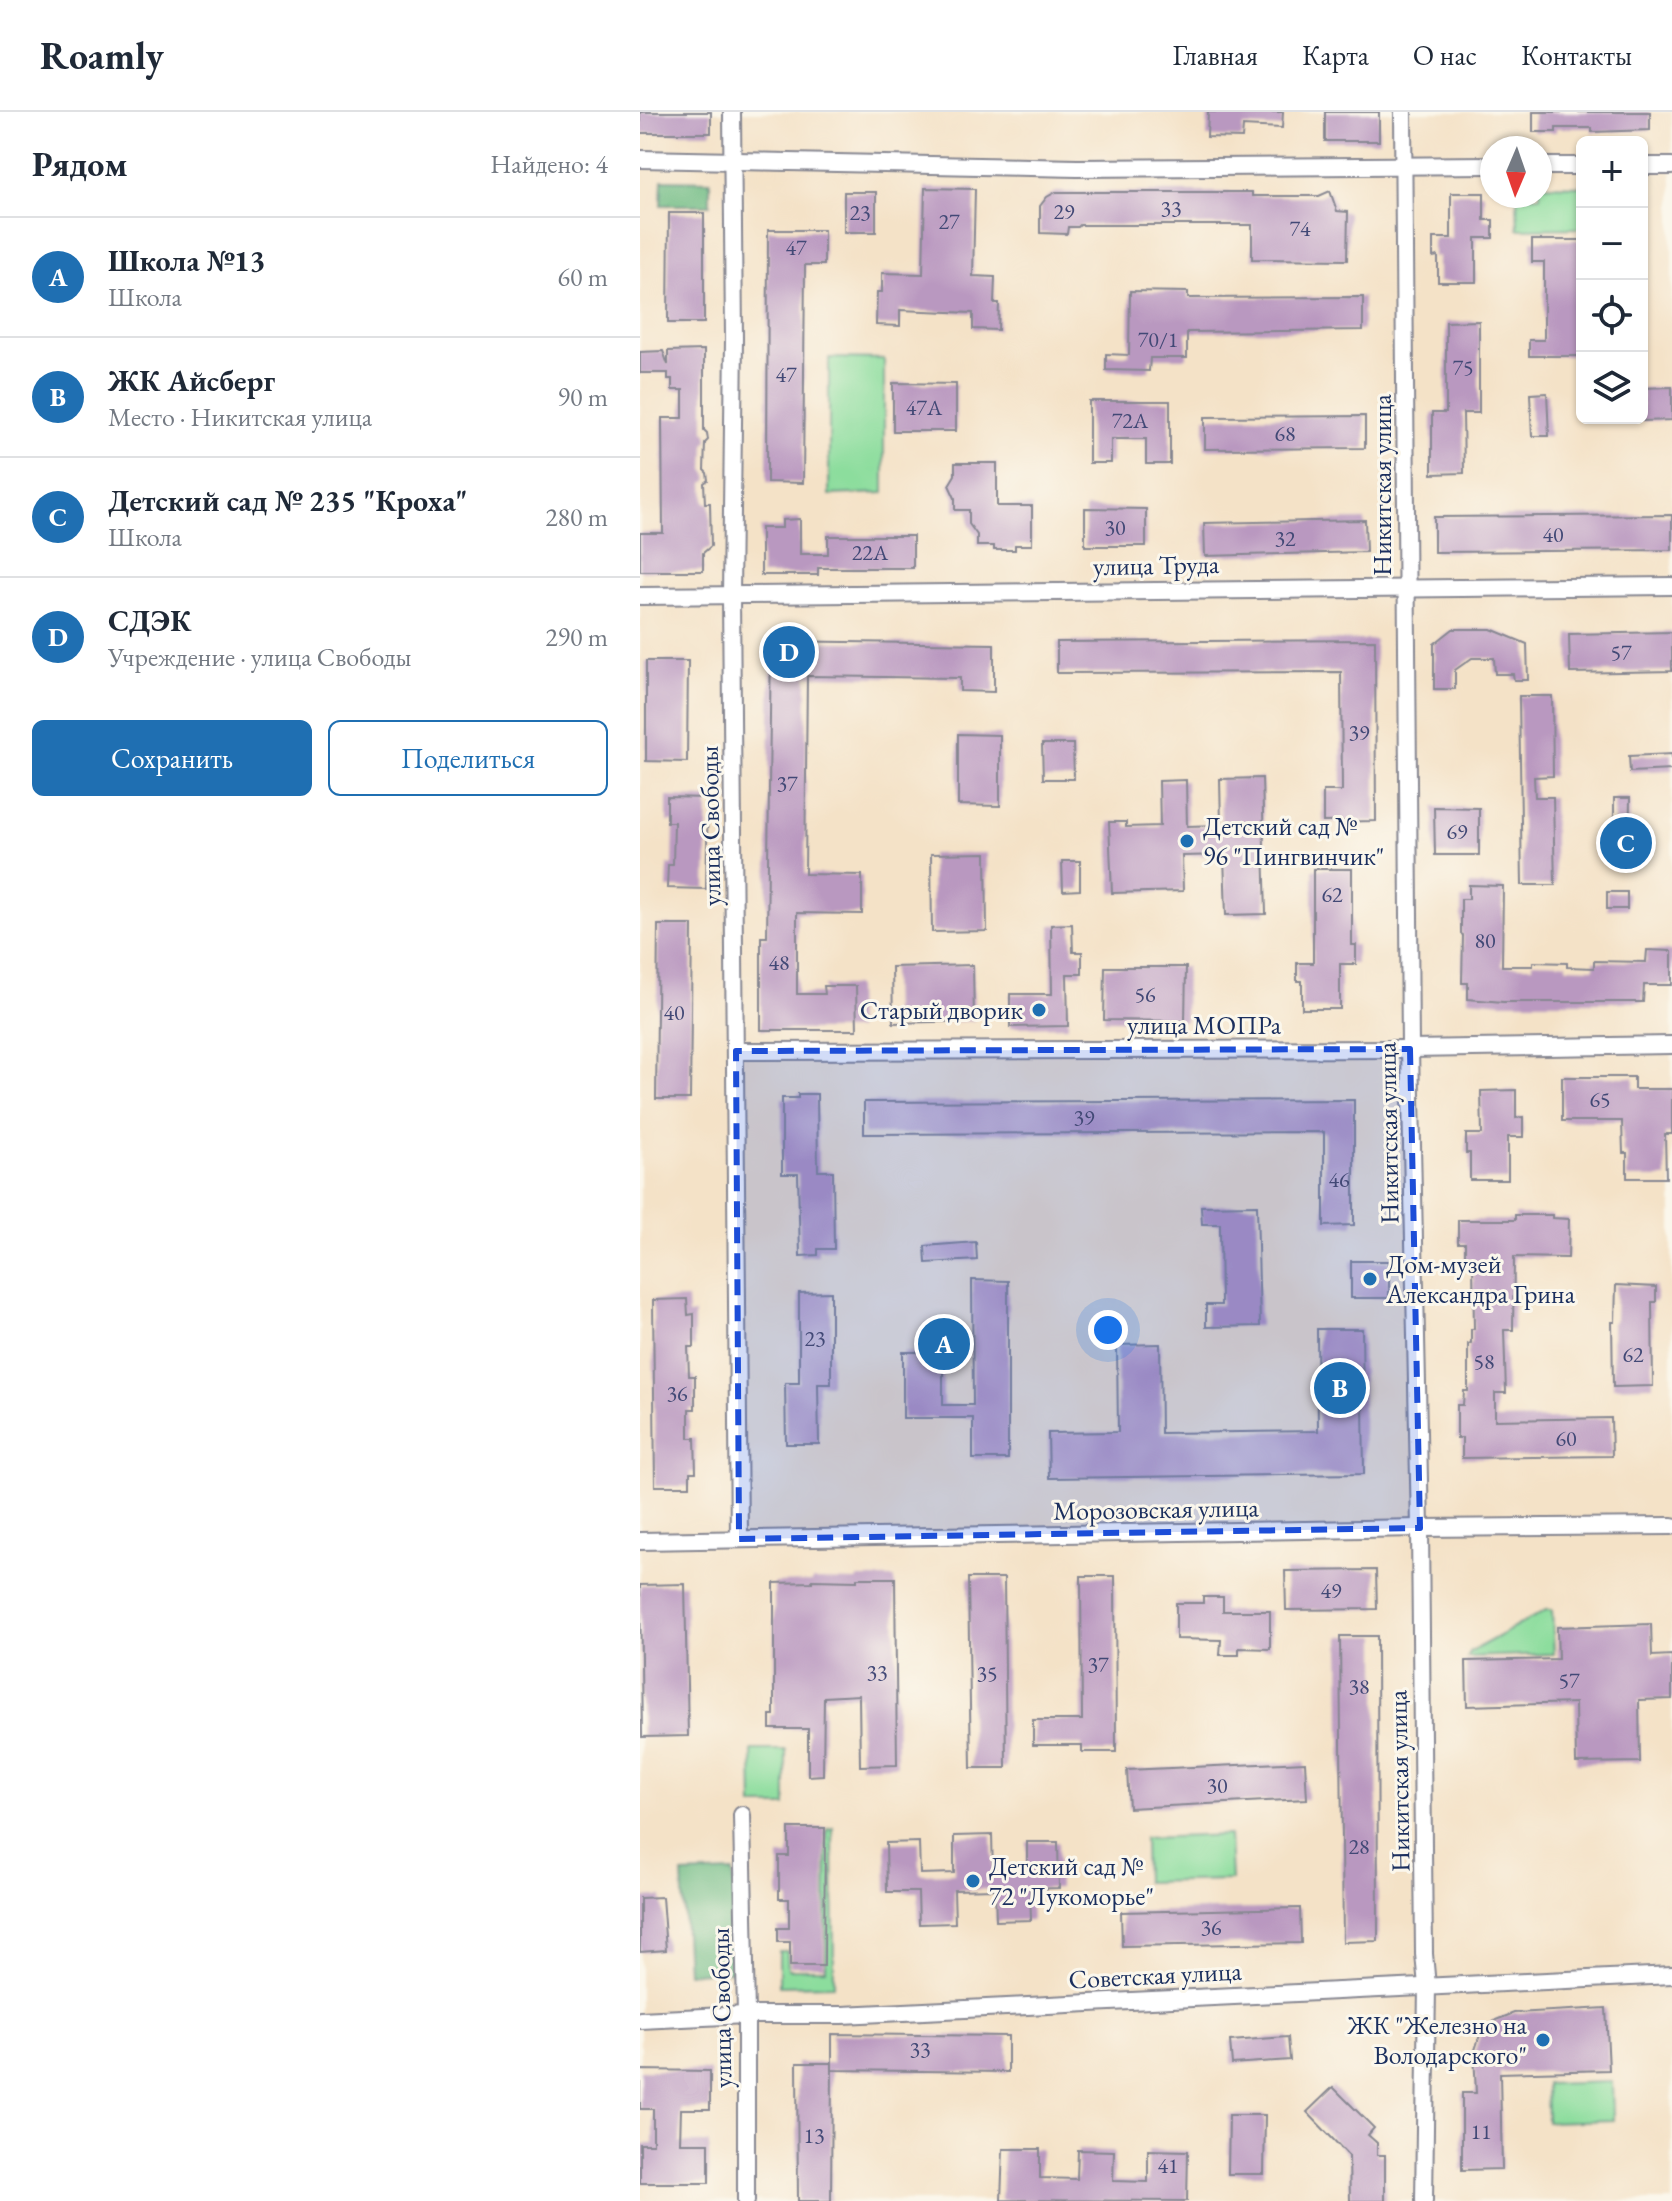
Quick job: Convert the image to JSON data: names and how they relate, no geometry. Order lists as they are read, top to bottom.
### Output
{
  "streets": {
    "street": [
      "Никитская улица",
      "улица Труда",
      "улица Свободы",
      "улица МОПРа",
      "Морозовская улица",
      "Советская улица"
    ]
  },
  "crossings": [
    ["Никитская улица", "улица Труда"],
    ["Никитская улица", "улица МОПРа"],
    ["Никитская улица", "Морозовская улица"],
    ["Никитская улица", "Советская улица"],
    ["улица Труда", "улица Свободы"],
    ["улица Свободы", "улица МОПРа"],
    ["улица Свободы", "Морозовская улица"],
    ["улица Свободы", "Советская улица"]
  ],
  "places": [
    "Детский сад № 96 \"Пингвинчик\"",
    "Старый дворик",
    "Дом-музей Александра Грина",
    "Детский сад № 72 \"Лукоморье\"",
    "ЖК \"Железно на Володарского\""
  ],
  "house_numbers": [
    "33",
    "29",
    "23",
    "27",
    "74",
    "47",
    "70/1",
    "75",
    "47",
    "47А",
    "72А",
    "68",
    "30",
    "40",
    "32",
    "22А",
    "57",
    "39",
    "37",
    "69",
    "62",
    "80",
    "48",
    "56",
    "40",
    "65",
    "39",
    "46",
    "23",
    "62",
    "58",
    "36",
    "60",
    "49",
    "37",
    "33",
    "35",
    "57",
    "38",
    "30",
    "28",
    "36",
    "33",
    "11",
    "13",
    "41"
  ],
  "north": "bottom",
  "page": {
    "header": "Roamly",
    "nav": [
      "Главная",
      "Карта",
      "О нас",
      "Контакты"
    ],
    "heading": ["Рядом", "Найдено: 4"],
    "map_buttons": ["+", "−"],
    "list": [
      {
        "mark": "A",
        "name": "Школа №13",
        "note": "Школа",
        "value": "60 m"
      },
      {
        "mark": "B",
        "name": "ЖК Айсберг",
        "note": "Место · Никитская улица",
        "value": "90 m"
      },
      {
        "mark": "C",
        "name": "Детский сад № 235 \"Кроха\"",
        "note": "Школа",
        "value": "280 m"
      },
      {
        "mark": "D",
        "name": "СДЭК",
        "note": "Учреждение · улица Свободы",
        "value": "290 m"
      }
    ],
    "pins": [
      "D",
      "C",
      "A",
      "B"
    ],
    "buttons": ["Сохранить", "Поделиться"]
  }
}
